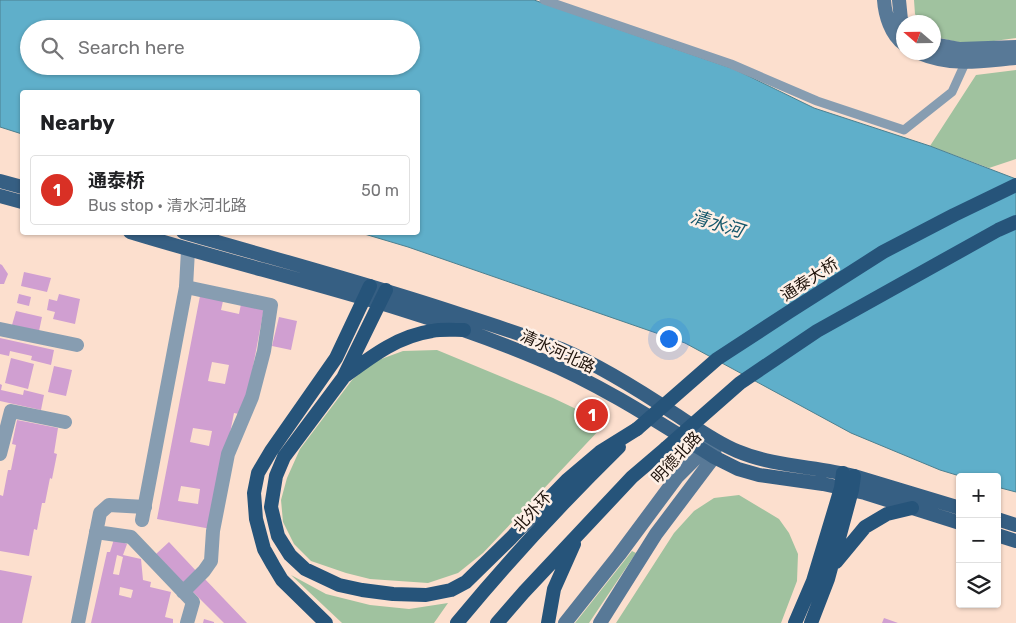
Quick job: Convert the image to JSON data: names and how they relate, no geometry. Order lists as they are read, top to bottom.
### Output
{
  "streets": {
    "highway": ["通泰大桥", "北外环"],
    "main road": ["清水河北路", "明德北路"]
  },
  "crossings": [
    ["通泰大桥", "北外环"],
    ["清水河北路", "明德北路"]
  ],
  "water": ["清水河"],
  "north": "left",
  "page": {
    "search": "Search here",
    "heading": "Nearby",
    "list": [
      {
        "mark": "1",
        "name": "通泰桥",
        "note": "Bus stop · 清水河北路",
        "value": "50 m"
      }
    ],
    "pins": "1",
    "map_buttons": ["+", "−"]
  }
}
